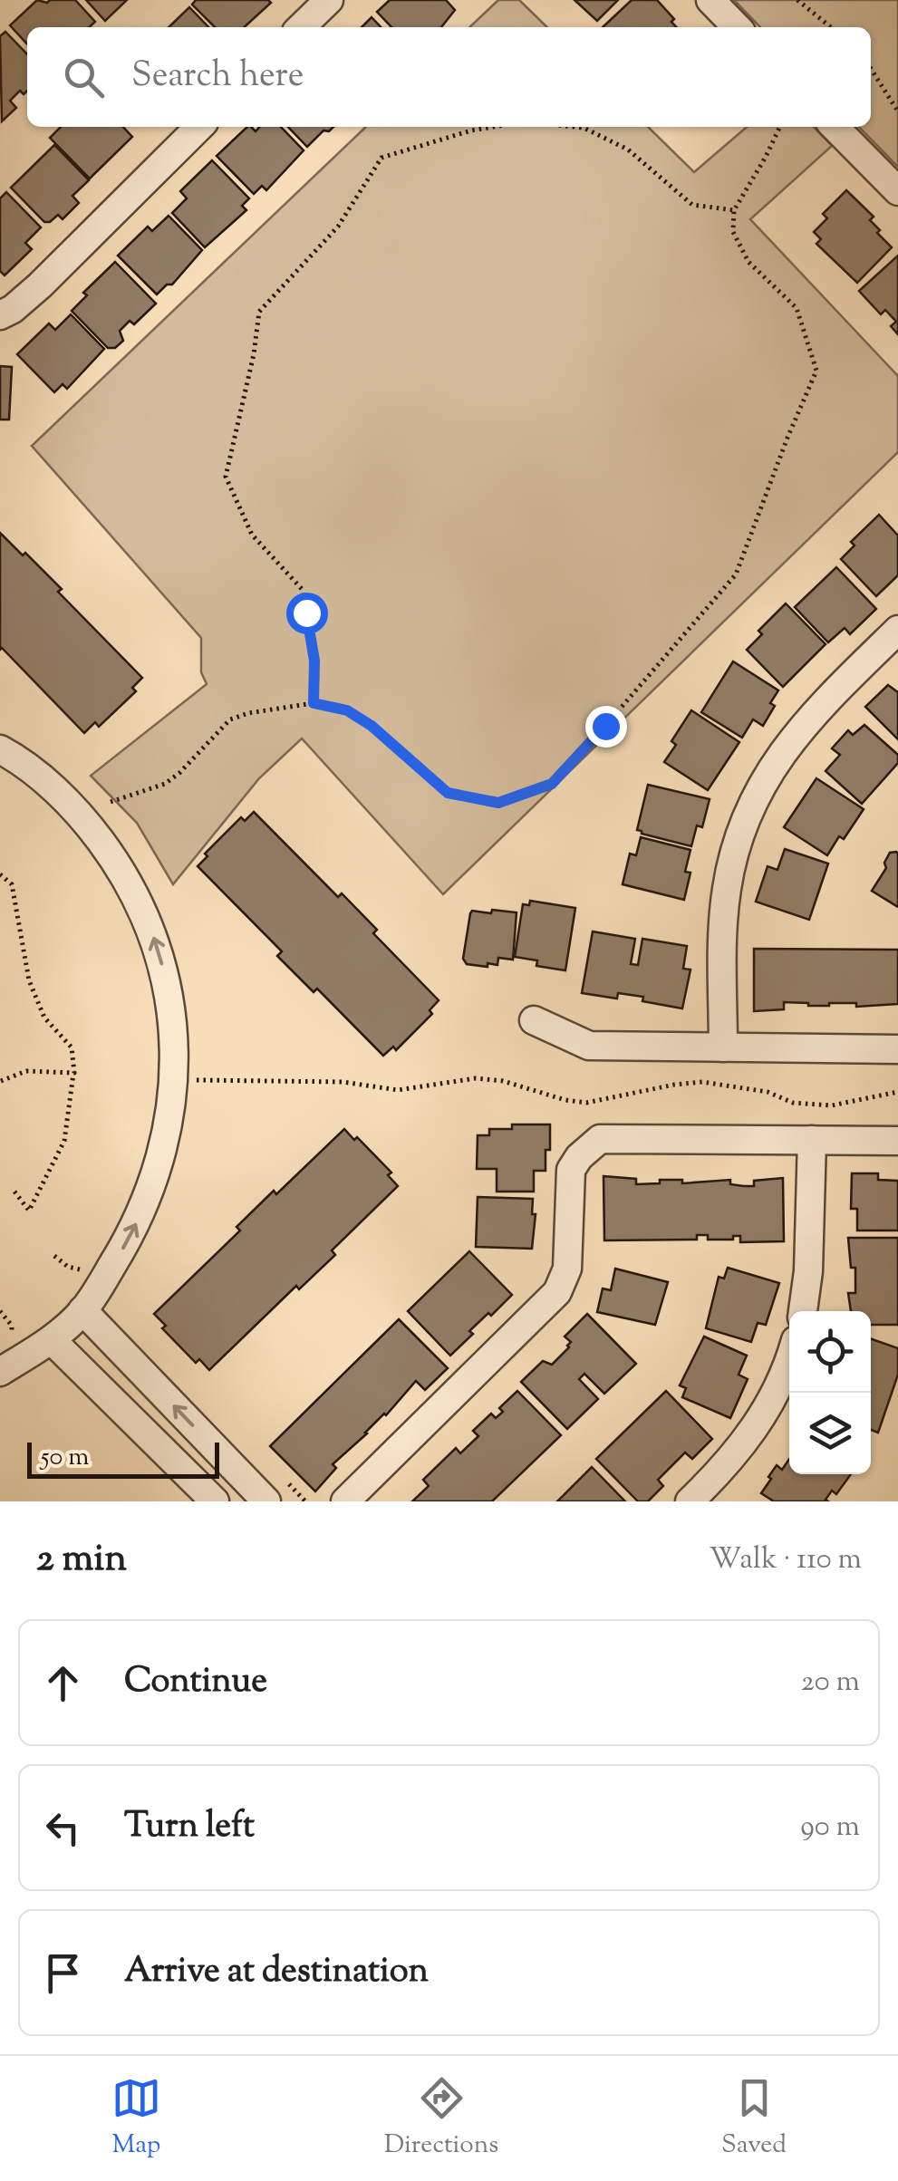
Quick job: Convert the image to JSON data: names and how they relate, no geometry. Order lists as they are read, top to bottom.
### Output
{
  "scale_bar": "50 m",
  "page": {
    "search": "Search here",
    "scale": "50 m",
    "heading": ["2 min", "Walk · 110 m"],
    "list": [
      ["Continue", "20 m"],
      ["Turn left", "90 m"],
      "Arrive at destination"
    ],
    "nav": ["Map", "Directions", "Saved"]
  }
}
